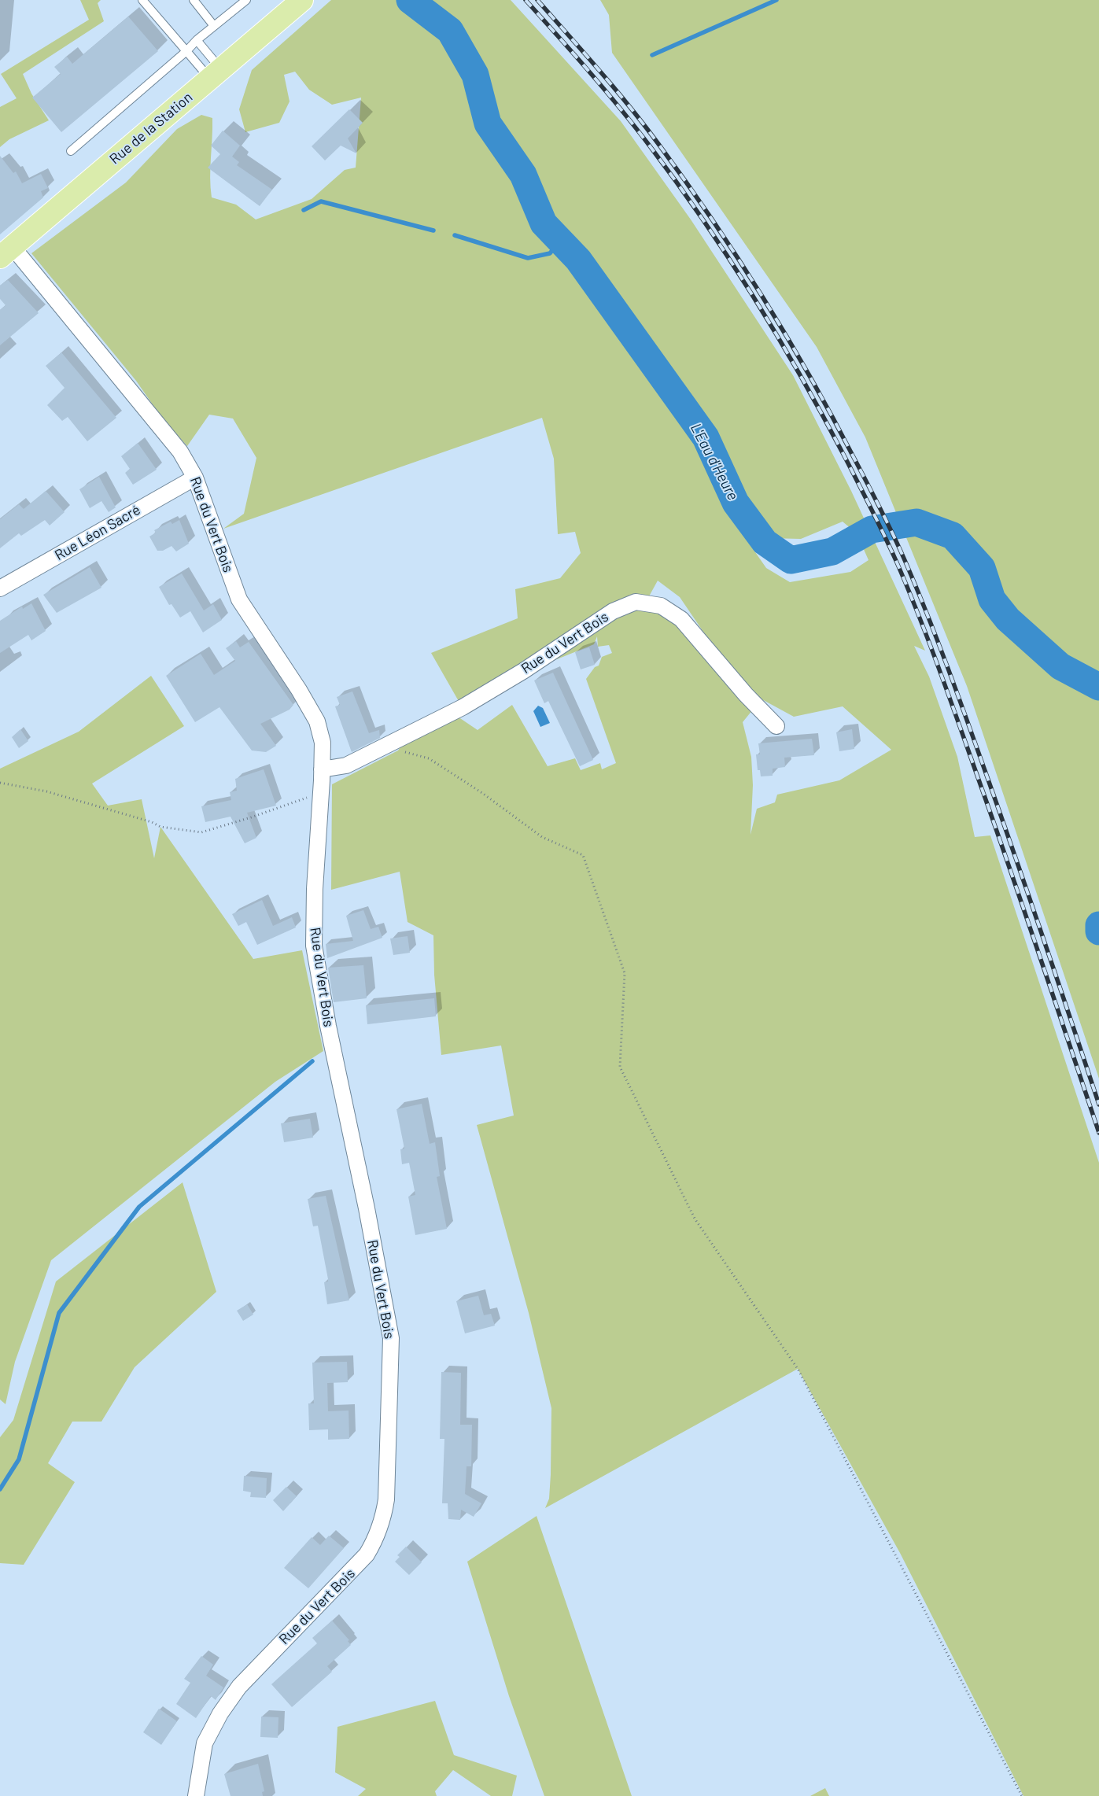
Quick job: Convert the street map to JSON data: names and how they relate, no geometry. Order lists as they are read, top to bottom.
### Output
{
  "streets": {
    "main road": ["Rue de la Station"],
    "street": ["Rue du Vert Bois", "Rue Léon Sacré"]
  },
  "crossings": [
    ["Rue de la Station", "Rue du Vert Bois"],
    ["Rue du Vert Bois", "Rue Léon Sacré"]
  ],
  "water": ["L'Eau d'Heure"]
}
